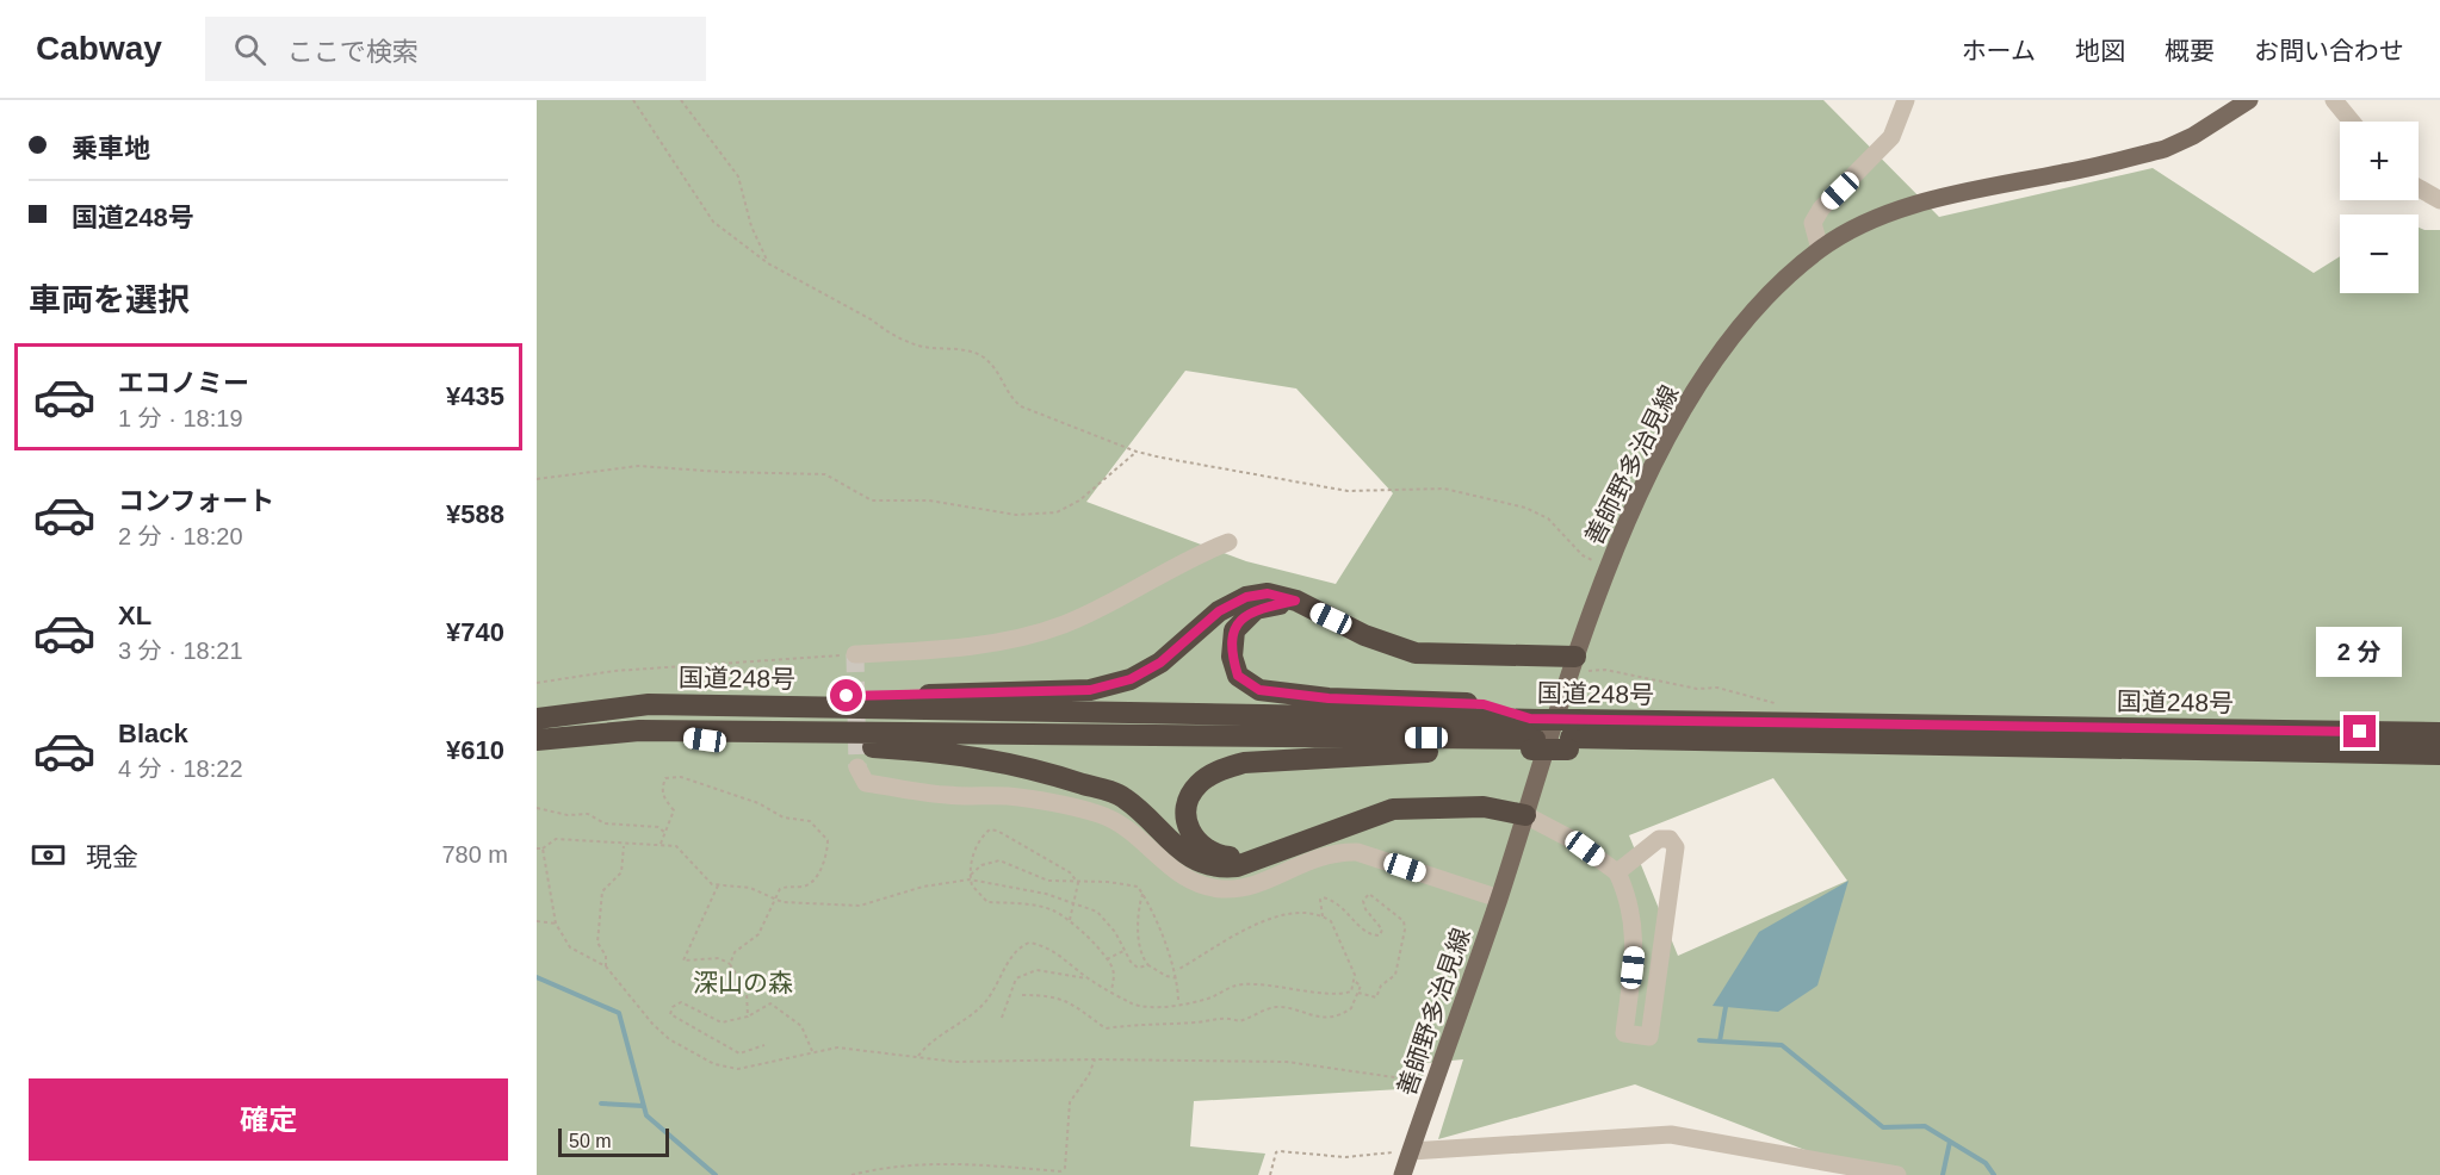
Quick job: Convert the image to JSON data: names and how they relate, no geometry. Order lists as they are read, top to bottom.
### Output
{
  "streets": {
    "highway": ["国道248号"],
    "main road": ["善師野多治見線"]
  },
  "parks": ["深山の森"],
  "scale_bar": "50 m",
  "page": {
    "header": "Cabway",
    "search": "ここで検索",
    "nav": [
      "ホーム",
      "地図",
      "概要",
      "お問い合わせ"
    ],
    "banner": ["乗車地", "国道248号"],
    "map_buttons": ["+", "−"],
    "heading": "車両を選択",
    "list": [
      {
        "name": "エコノミー",
        "note": "1 分 · 18:19",
        "value": "¥435"
      },
      {
        "name": "コンフォート",
        "note": "2 分 · 18:20",
        "value": "¥588"
      },
      {
        "name": "XL",
        "note": "3 分 · 18:21",
        "value": "¥740"
      },
      {
        "name": "Black",
        "note": "4 分 · 18:22",
        "value": "¥610"
      }
    ],
    "bubble": "2 分",
    "pay": ["現金", "780 m"],
    "buttons": "確定",
    "scale": "50 m"
  }
}
